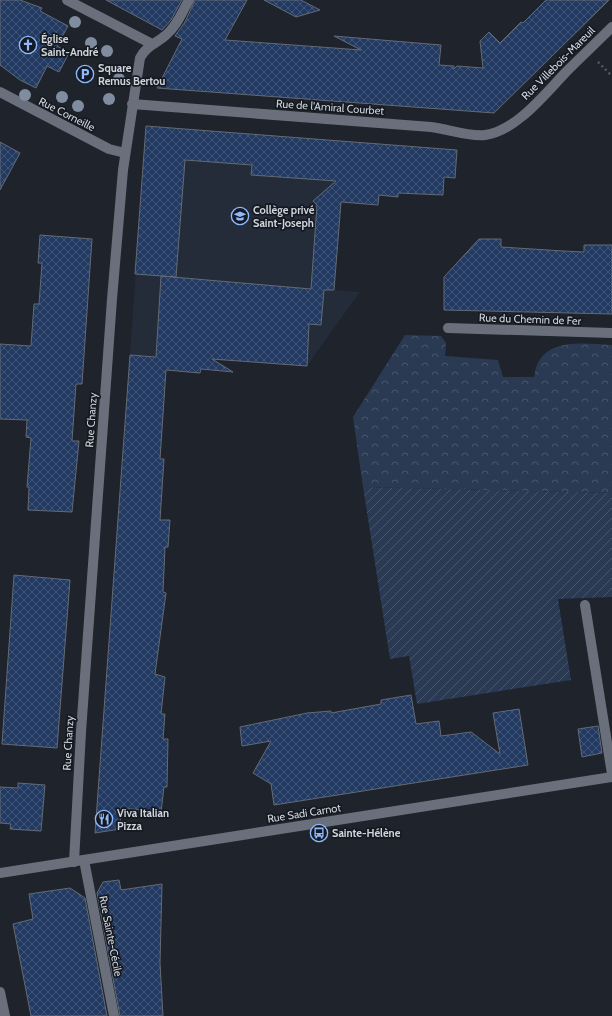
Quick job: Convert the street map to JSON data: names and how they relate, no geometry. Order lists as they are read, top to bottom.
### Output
{
  "streets": {
    "street": [
      "Rue Villebois-Mareuil",
      "Rue de l'Amiral Courbet",
      "Rue Corneille",
      "Rue du Chemin de Fer",
      "Rue Chanzy",
      "Rue Sadi Carnot",
      "Rue Sainte-Cécile"
    ]
  },
  "crossings": [
    ["Rue Villebois-Mareuil", "Rue de l'Amiral Courbet"],
    ["Rue de l'Amiral Courbet", "Rue Chanzy"],
    ["Rue Corneille", "Rue Chanzy"],
    ["Rue Chanzy", "Rue Sadi Carnot"],
    ["Rue Chanzy", "Rue Sainte-Cécile"],
    ["Rue Sadi Carnot", "Rue Sainte-Cécile"]
  ],
  "places": {
    "church": ["Église Saint-André"],
    "parking": ["Square Remus Bertou"],
    "school or university": ["Collège privé Saint-Joseph"],
    "restaurant": ["Viva Italian Pizza"],
    "bus stop": ["Sainte-Hélène"]
  }
}
